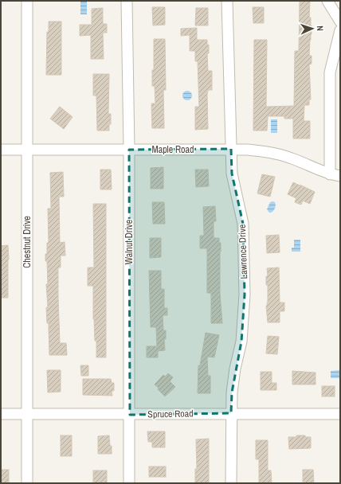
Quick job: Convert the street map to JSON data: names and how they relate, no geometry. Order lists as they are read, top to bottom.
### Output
{
  "streets": {
    "street": [
      "Maple Road",
      "Chestnut Drive",
      "Walnut Drive",
      "Lawrence Drive",
      "Spruce Road"
    ]
  },
  "crossings": [
    ["Maple Road", "Chestnut Drive"],
    ["Maple Road", "Walnut Drive"],
    ["Maple Road", "Lawrence Drive"],
    ["Chestnut Drive", "Spruce Road"],
    ["Walnut Drive", "Spruce Road"],
    ["Lawrence Drive", "Spruce Road"]
  ],
  "north": "right"
}
